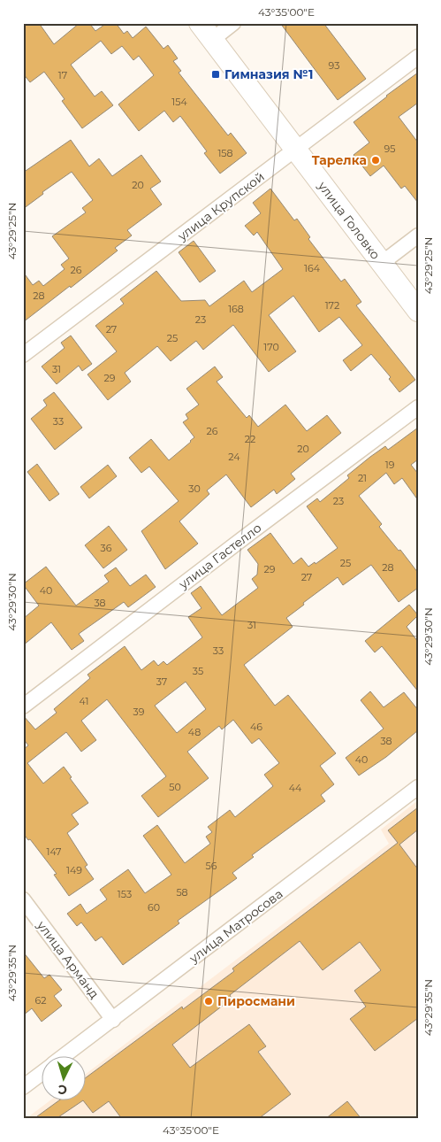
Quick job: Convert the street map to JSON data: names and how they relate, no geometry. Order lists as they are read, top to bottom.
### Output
{
  "streets": {
    "street": [
      "улица Крупской",
      "улица Головко",
      "улица Гастелло",
      "улица Матросова",
      "улица Арманд"
    ]
  },
  "crossings": [
    ["улица Крупской", "улица Головко"],
    ["улица Матросова", "улица Арманд"]
  ],
  "places": {
    "transit": ["Гимназия №1"],
    "other": ["Тарелка", "Пиросмани"]
  },
  "house_numbers": [
    "93",
    "17",
    "154",
    "95",
    "158",
    "20",
    "164",
    "26",
    "28",
    "172",
    "168",
    "23",
    "27",
    "25",
    "170",
    "31",
    "29",
    "33",
    "26",
    "22",
    "20",
    "24",
    "19",
    "21",
    "30",
    "23",
    "36",
    "25",
    "28",
    "29",
    "27",
    "40",
    "38",
    "31",
    "33",
    "35",
    "37",
    "41",
    "39",
    "46",
    "48",
    "38",
    "40",
    "50",
    "44",
    "147",
    "56",
    "149",
    "58",
    "153",
    "60",
    "62"
  ],
  "north": "bottom",
  "coordinates": [
    "43°35'00\"E",
    "43°29'25\"N",
    "43°29'30\"N",
    "43°29'35\"N"
  ]
}
